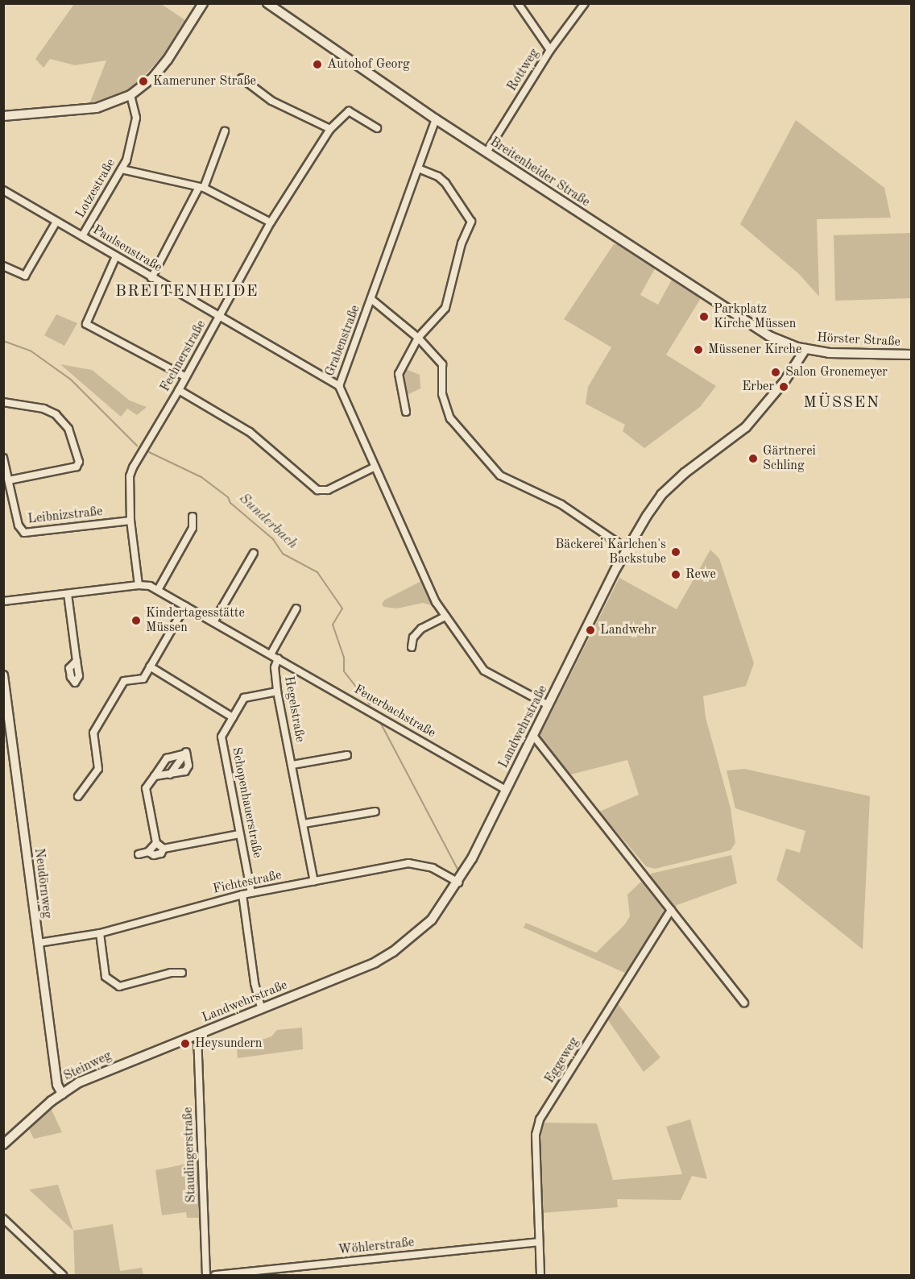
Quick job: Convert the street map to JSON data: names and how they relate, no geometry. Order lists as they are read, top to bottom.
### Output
{
  "streets": {
    "street": [
      "Rottweg",
      "Breitenheider Straße",
      "Lotzestraße",
      "Paulsenstraße",
      "Hörster Straße",
      "Grabenstraße",
      "Fechnerstraße",
      "Leibnizstraße",
      "Hegelstraße",
      "Feuerbachstraße",
      "Landwehrstraße",
      "Schopenhauerstraße",
      "Fichtestraße",
      "Neudörnweg",
      "Eggeweg",
      "Steinweg",
      "Staudingerstraße",
      "Wöhlerstraße"
    ]
  },
  "crossings": [
    ["Rottweg", "Breitenheider Straße"],
    ["Breitenheider Straße", "Hörster Straße"],
    ["Breitenheider Straße", "Grabenstraße"],
    ["Breitenheider Straße", "Landwehrstraße"],
    ["Lotzestraße", "Paulsenstraße"],
    ["Paulsenstraße", "Grabenstraße"],
    ["Paulsenstraße", "Fechnerstraße"],
    ["Hörster Straße", "Landwehrstraße"],
    ["Grabenstraße", "Landwehrstraße"],
    ["Fechnerstraße", "Leibnizstraße"],
    ["Fechnerstraße", "Feuerbachstraße"],
    ["Hegelstraße", "Feuerbachstraße"],
    ["Hegelstraße", "Schopenhauerstraße"],
    ["Hegelstraße", "Fichtestraße"],
    ["Feuerbachstraße", "Landwehrstraße"],
    ["Landwehrstraße", "Fichtestraße"],
    ["Landwehrstraße", "Steinweg"],
    ["Landwehrstraße", "Staudingerstraße"],
    ["Schopenhauerstraße", "Fichtestraße"],
    ["Fichtestraße", "Neudörnweg"],
    ["Neudörnweg", "Steinweg"],
    ["Eggeweg", "Wöhlerstraße"],
    ["Steinweg", "Staudingerstraße"]
  ],
  "districts": ["BREITENHEIDE", "MÜSSEN"],
  "water": ["Sunderbach"],
  "places": [
    "Autohof Georg",
    "Kameruner Straße",
    "Parkplatz Kirche Müssen",
    "Müssener Kirche",
    "Salon Gronemeyer",
    "Erber",
    "Gärtnerei Schling",
    "Bäckerei Karlchen's Backstube",
    "Rewe",
    "Kindertagesstätte Müssen",
    "Landwehr",
    "Heysundern"
  ]
}
